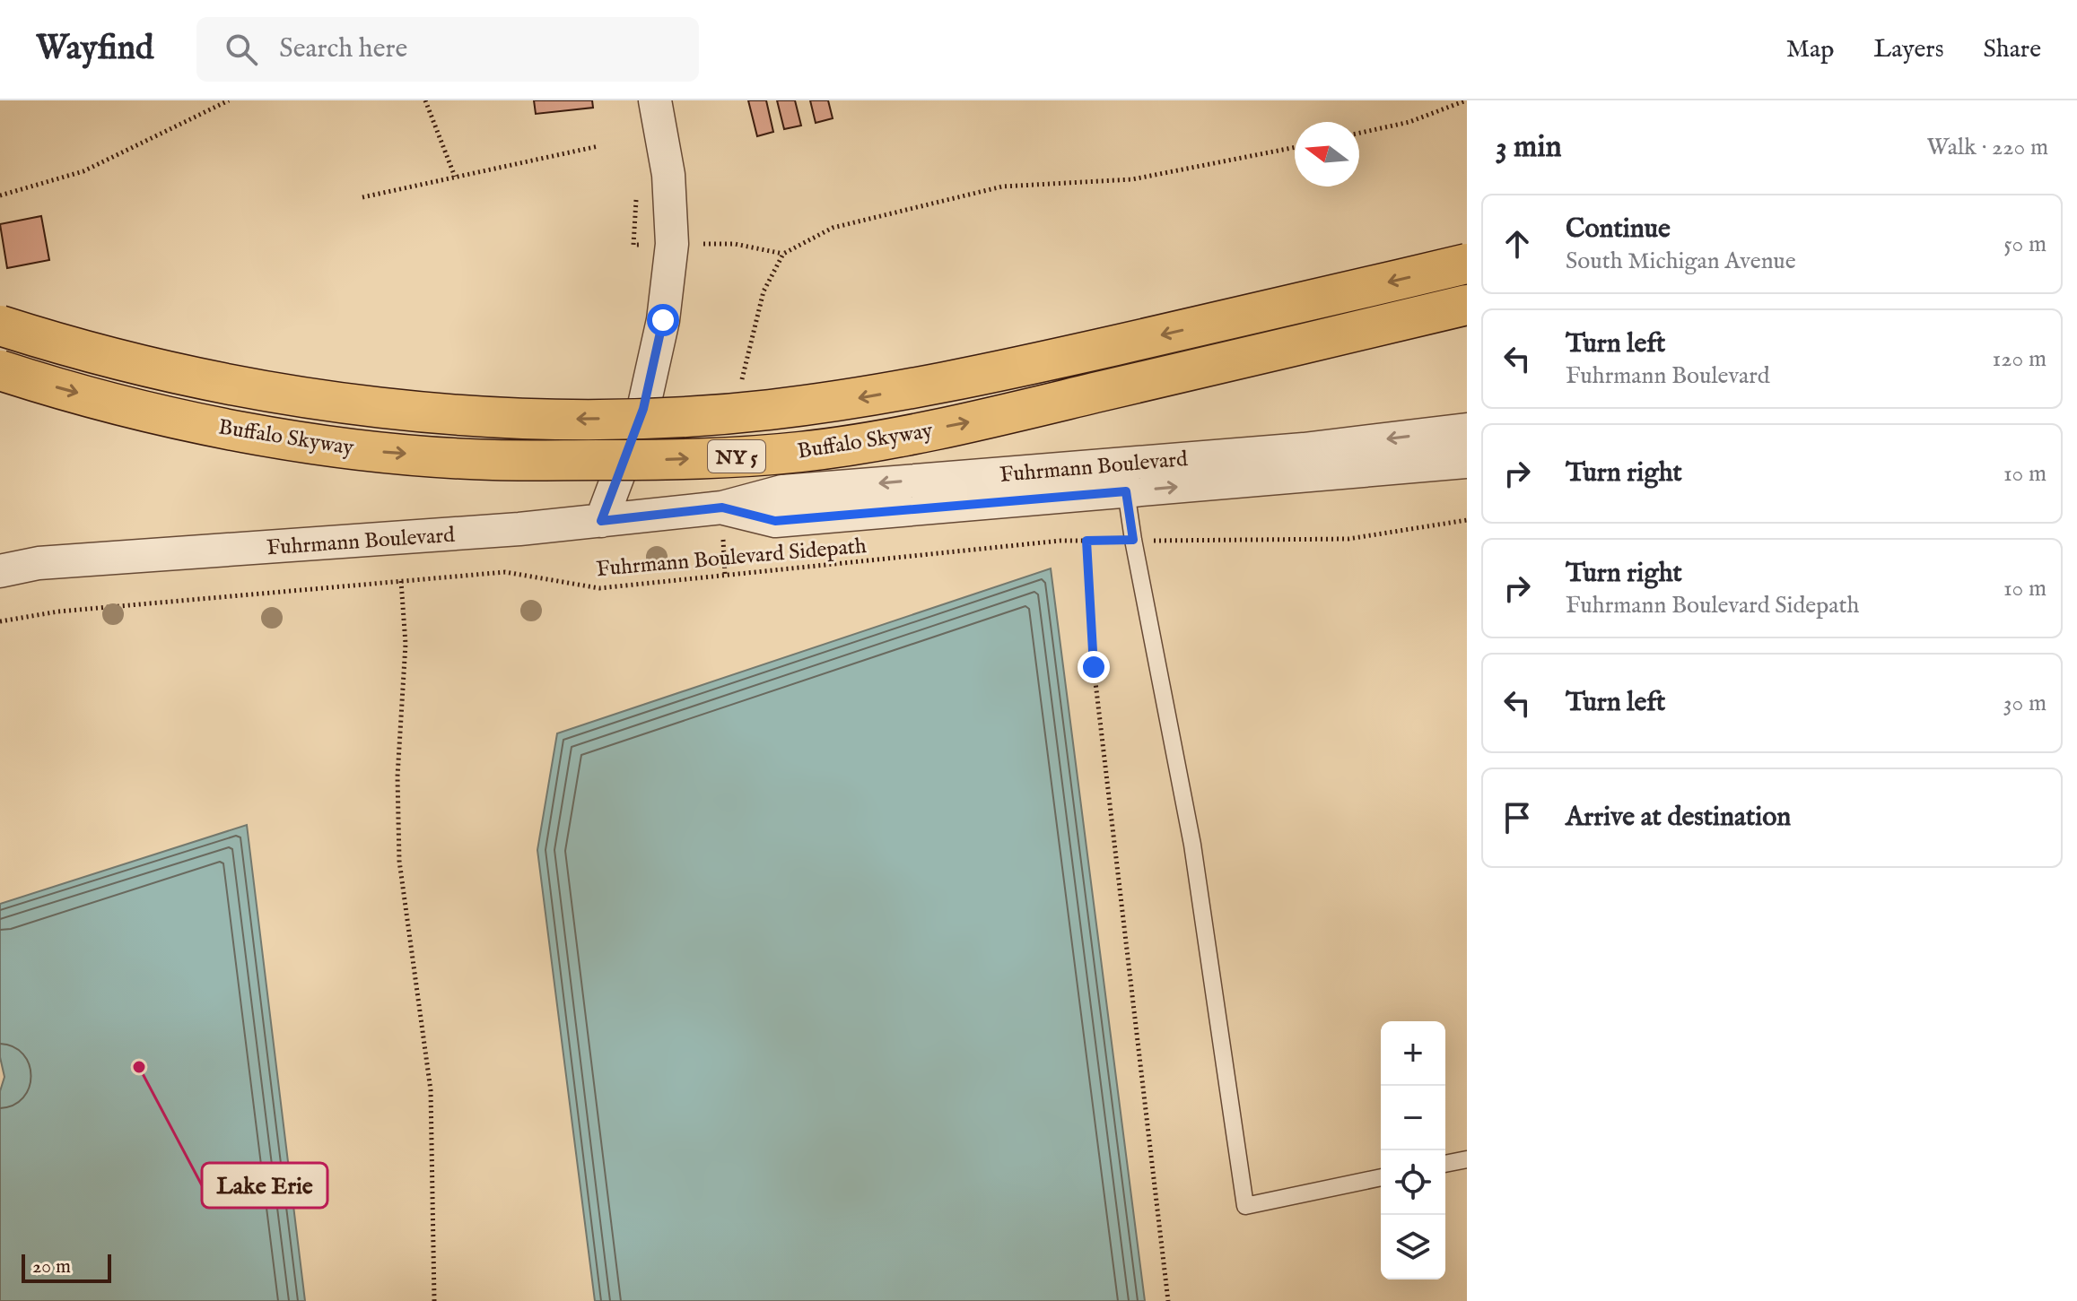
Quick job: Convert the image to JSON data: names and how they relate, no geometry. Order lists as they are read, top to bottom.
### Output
{
  "streets": {
    "highway": ["Buffalo Skyway", "NY 5"],
    "street": ["Fuhrmann Boulevard"],
    "path": ["Fuhrmann Boulevard Sidepath"]
  },
  "places": ["Lake Erie"],
  "scale_bar": "20 m",
  "north": "left",
  "page": {
    "header": "Wayfind",
    "search": "Search here",
    "nav": ["Map", "Layers", "Share"],
    "heading": ["3 min", "Walk · 220 m"],
    "list": [
      ["Continue", "South Michigan Avenue", "50 m"],
      ["Turn left", "Fuhrmann Boulevard", "120 m"],
      ["Turn right", "10 m"],
      ["Turn right", "Fuhrmann Boulevard Sidepath", "10 m"],
      ["Turn left", "30 m"],
      "Arrive at destination"
    ],
    "map_buttons": ["+", "−"],
    "scale": "20 m"
  }
}
